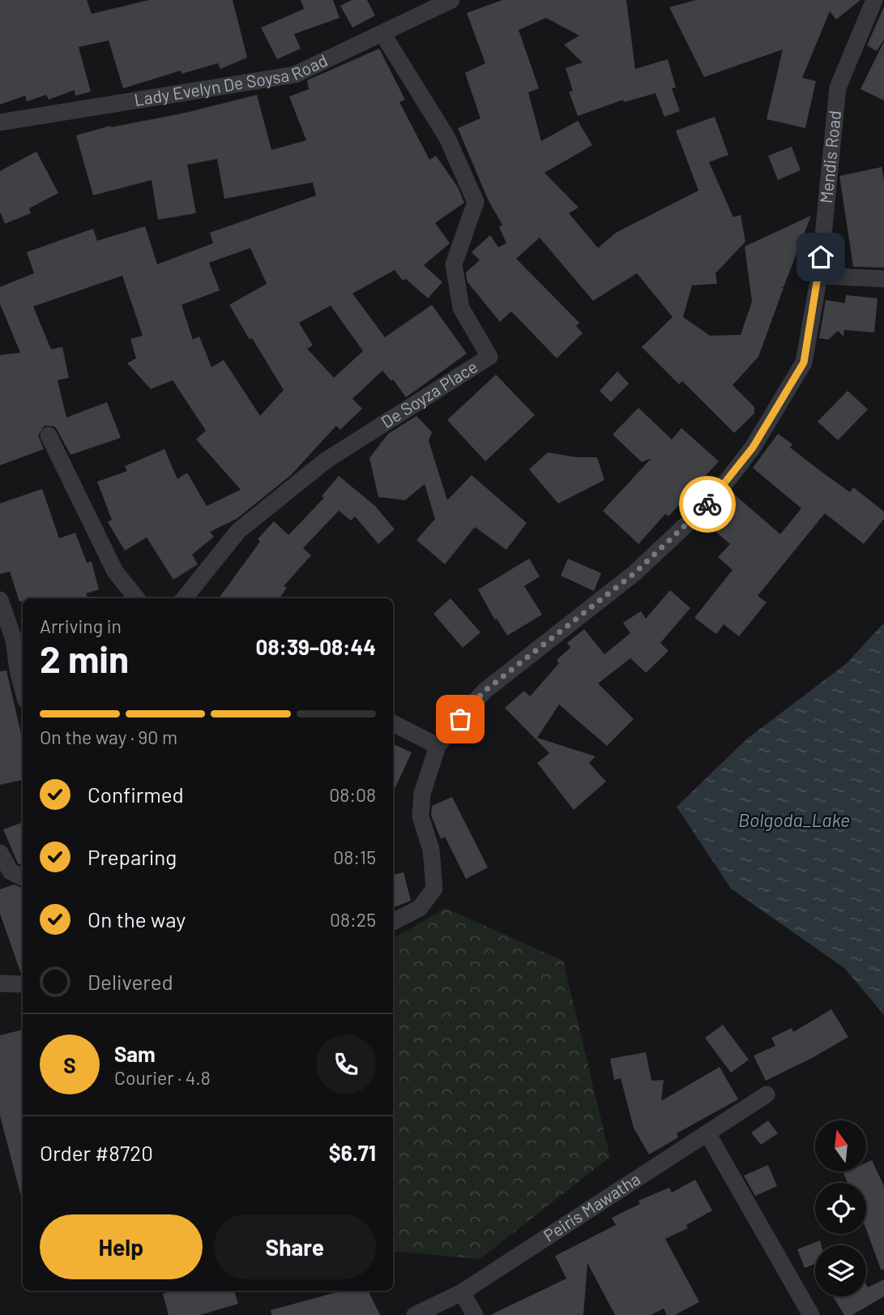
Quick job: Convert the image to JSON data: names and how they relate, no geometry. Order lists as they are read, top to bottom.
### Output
{
  "streets": {
    "street": [
      "Lady Evelyn De Soysa Road",
      "Mendis Road",
      "De Soyza Place",
      "Peiris Mawatha"
    ]
  },
  "crossings": [
    ["Lady Evelyn De Soysa Road", "De Soyza Place"]
  ],
  "water": ["Bolgoda_Lake"],
  "north": "top",
  "page": {
    "heading": ["2 min", "Arriving in", "08:39–08:44"],
    "panel": [
      "Sam",
      "Courier · 4.8",
      "Order #8720",
      "$6.71"
    ],
    "bar": "On the way · 90 m",
    "list": [
      ["Confirmed", "08:08"],
      ["Preparing", "08:15"],
      ["On the way", "08:25"],
      "Delivered"
    ],
    "round": "S",
    "buttons": ["Help", "Share"]
  }
}
